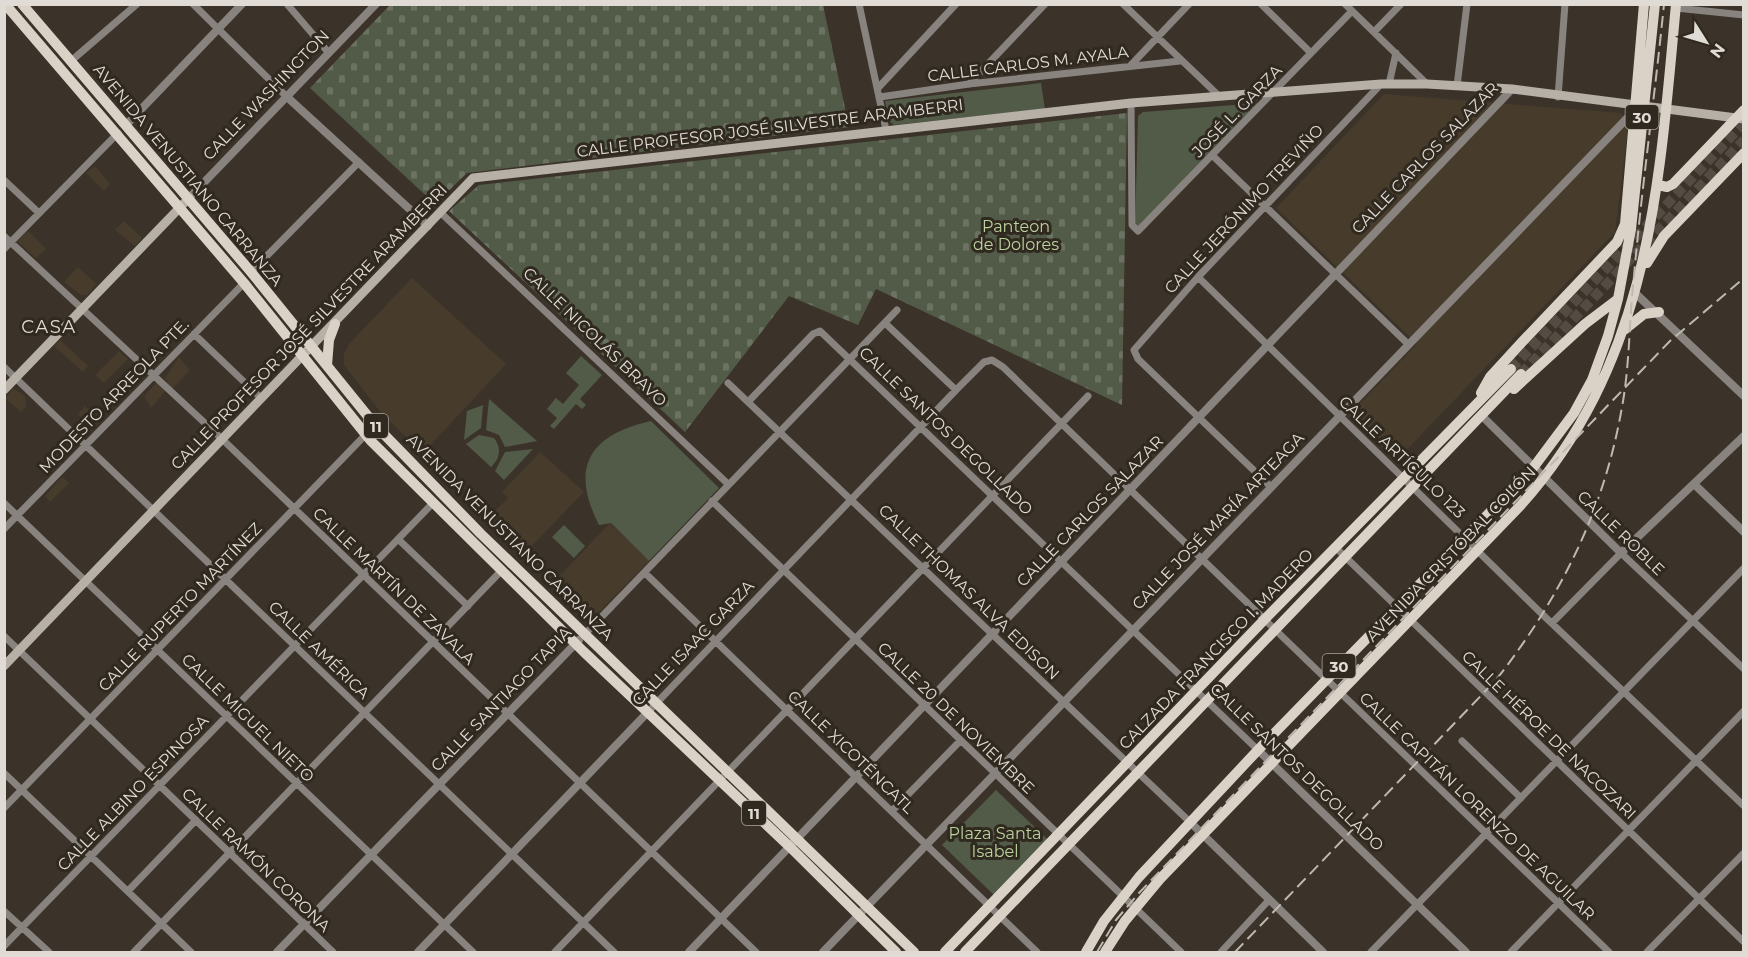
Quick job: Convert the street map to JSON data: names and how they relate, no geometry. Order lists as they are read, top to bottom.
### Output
{
  "streets": {
    "main road": [
      "CALLE WASHINGTON",
      "30",
      "CALLE PROFESOR JOSÉ SILVESTRE ARAMBERRI",
      "AVENIDA VENUSTIANO CARRANZA",
      "11",
      "AVENIDA CRISTÓBAL COLÓN",
      "CALZADA FRANCISCO I. MADERO"
    ],
    "street": [
      "CALLE CARLOS M. AYALA",
      "JOSÉ L. GARZA",
      "CALLE CARLOS SALAZAR",
      "CALLE JERÓNIMO TREVIÑO",
      "CALLE NICOLÁS BRAVO",
      "MODESTO ARREOLA PTE.",
      "CALLE SANTOS DEGOLLADO",
      "CALLE ARTÍCULO 123",
      "CALLE JOSÉ MARÍA ARTEAGA",
      "CALLE ROBLE",
      "CALLE MARTÍN DE ZAVALA",
      "CALLE THOMAS ALVA EDISON",
      "CALLE RUPERTO MARTÍNEZ",
      "CALLE ISAAC GARZA",
      "CALLE AMÉRICA",
      "CALLE SANTIAGO TAPIA",
      "CALLE MIGUEL NIETO",
      "CALLE 20 DE NOVIEMBRE",
      "CALLE HÉROE DE NACOZARI",
      "CALLE XICOTÉNCATL",
      "CALLE ALBINO ESPINOSA",
      "CALLE CAPITÁN LORENZO DE AGUILAR",
      "CALLE RAMÓN CORONA"
    ]
  },
  "crossings": [
    ["CALLE WASHINGTON", "AVENIDA VENUSTIANO CARRANZA"],
    ["CALLE WASHINGTON", "CALLE MARTÍN DE ZAVALA"],
    ["CALLE WASHINGTON", "CALLE AMÉRICA"],
    ["JOSÉ L. GARZA", "CALLE PROFESOR JOSÉ SILVESTRE ARAMBERRI"],
    ["30", "CALLE PROFESOR JOSÉ SILVESTRE ARAMBERRI"],
    ["30", "CALLE JOSÉ MARÍA ARTEAGA"],
    ["30", "AVENIDA CRISTÓBAL COLÓN"],
    ["CALLE PROFESOR JOSÉ SILVESTRE ARAMBERRI", "CALLE CARLOS SALAZAR"],
    ["CALLE PROFESOR JOSÉ SILVESTRE ARAMBERRI", "AVENIDA VENUSTIANO CARRANZA"],
    ["CALLE PROFESOR JOSÉ SILVESTRE ARAMBERRI", "CALLE JERÓNIMO TREVIÑO"],
    ["CALLE PROFESOR JOSÉ SILVESTRE ARAMBERRI", "CALLE NICOLÁS BRAVO"],
    ["CALLE PROFESOR JOSÉ SILVESTRE ARAMBERRI", "CALLE JOSÉ MARÍA ARTEAGA"],
    ["CALLE PROFESOR JOSÉ SILVESTRE ARAMBERRI", "AVENIDA CRISTÓBAL COLÓN"],
    ["CALLE PROFESOR JOSÉ SILVESTRE ARAMBERRI", "CALLE MARTÍN DE ZAVALA"],
    ["CALLE PROFESOR JOSÉ SILVESTRE ARAMBERRI", "CALLE AMÉRICA"],
    ["CALLE PROFESOR JOSÉ SILVESTRE ARAMBERRI", "CALLE MIGUEL NIETO"],
    ["CALLE PROFESOR JOSÉ SILVESTRE ARAMBERRI", "CALLE RAMÓN CORONA"],
    ["CALLE CARLOS SALAZAR", "AVENIDA VENUSTIANO CARRANZA"],
    ["CALLE CARLOS SALAZAR", "CALLE JERÓNIMO TREVIÑO"],
    ["CALLE CARLOS SALAZAR", "CALLE SANTOS DEGOLLADO"],
    ["CALLE CARLOS SALAZAR", "CALLE ARTÍCULO 123"],
    ["CALLE CARLOS SALAZAR", "CALLE MARTÍN DE ZAVALA"],
    ["CALLE CARLOS SALAZAR", "CALLE THOMAS ALVA EDISON"],
    ["CALLE CARLOS SALAZAR", "CALLE 20 DE NOVIEMBRE"],
    ["CALLE CARLOS SALAZAR", "CALLE XICOTÉNCATL"],
    ["AVENIDA VENUSTIANO CARRANZA", "MODESTO ARREOLA PTE."],
    ["AVENIDA VENUSTIANO CARRANZA", "CALLE JOSÉ MARÍA ARTEAGA"],
    ["AVENIDA VENUSTIANO CARRANZA", "CALLE RUPERTO MARTÍNEZ"],
    ["AVENIDA VENUSTIANO CARRANZA", "CALLE ISAAC GARZA"],
    ["AVENIDA VENUSTIANO CARRANZA", "CALLE SANTIAGO TAPIA"],
    ["AVENIDA VENUSTIANO CARRANZA", "CALLE ALBINO ESPINOSA"],
    ["CALLE JERÓNIMO TREVIÑO", "CALLE ARTÍCULO 123"],
    ["CALLE NICOLÁS BRAVO", "CALLE SANTIAGO TAPIA"],
    ["MODESTO ARREOLA PTE.", "CALLE MARTÍN DE ZAVALA"],
    ["MODESTO ARREOLA PTE.", "CALLE AMÉRICA"],
    ["MODESTO ARREOLA PTE.", "CALLE MIGUEL NIETO"],
    ["CALLE SANTOS DEGOLLADO", "CALLE JOSÉ MARÍA ARTEAGA"],
    ["CALLE SANTOS DEGOLLADO", "AVENIDA CRISTÓBAL COLÓN"],
    ["CALLE SANTOS DEGOLLADO", "CALLE THOMAS ALVA EDISON"],
    ["CALLE SANTOS DEGOLLADO", "CALLE ISAAC GARZA"],
    ["CALLE SANTOS DEGOLLADO", "CALZADA FRANCISCO I. MADERO"],
    ["CALLE SANTOS DEGOLLADO", "CALLE SANTIAGO TAPIA"],
    ["CALLE ARTÍCULO 123", "CALLE JOSÉ MARÍA ARTEAGA"],
    ["CALLE ARTÍCULO 123", "AVENIDA CRISTÓBAL COLÓN"],
    ["CALLE ARTÍCULO 123", "CALZADA FRANCISCO I. MADERO"],
    ["CALLE JOSÉ MARÍA ARTEAGA", "AVENIDA CRISTÓBAL COLÓN"],
    ["CALLE JOSÉ MARÍA ARTEAGA", "CALLE THOMAS ALVA EDISON"],
    ["CALLE JOSÉ MARÍA ARTEAGA", "CALLE 20 DE NOVIEMBRE"],
    ["CALLE JOSÉ MARÍA ARTEAGA", "CALLE XICOTÉNCATL"],
    ["CALLE ROBLE", "AVENIDA CRISTÓBAL COLÓN"],
    ["CALLE ROBLE", "CALZADA FRANCISCO I. MADERO"],
    ["AVENIDA CRISTÓBAL COLÓN", "CALLE THOMAS ALVA EDISON"],
    ["AVENIDA CRISTÓBAL COLÓN", "CALLE 20 DE NOVIEMBRE"],
    ["AVENIDA CRISTÓBAL COLÓN", "CALLE HÉROE DE NACOZARI"],
    ["AVENIDA CRISTÓBAL COLÓN", "CALLE CAPITÁN LORENZO DE AGUILAR"],
    ["CALLE MARTÍN DE ZAVALA", "CALLE RUPERTO MARTÍNEZ"],
    ["CALLE MARTÍN DE ZAVALA", "CALLE ISAAC GARZA"],
    ["CALLE MARTÍN DE ZAVALA", "CALLE SANTIAGO TAPIA"],
    ["CALLE MARTÍN DE ZAVALA", "CALLE ALBINO ESPINOSA"],
    ["CALLE THOMAS ALVA EDISON", "CALLE ISAAC GARZA"],
    ["CALLE THOMAS ALVA EDISON", "CALZADA FRANCISCO I. MADERO"],
    ["CALLE THOMAS ALVA EDISON", "CALLE SANTIAGO TAPIA"],
    ["CALLE RUPERTO MARTÍNEZ", "CALLE AMÉRICA"],
    ["CALLE RUPERTO MARTÍNEZ", "CALLE MIGUEL NIETO"],
    ["CALLE RUPERTO MARTÍNEZ", "CALLE RAMÓN CORONA"],
    ["CALLE ISAAC GARZA", "CALLE AMÉRICA"],
    ["CALLE ISAAC GARZA", "CALLE MIGUEL NIETO"],
    ["CALLE ISAAC GARZA", "CALLE 20 DE NOVIEMBRE"],
    ["CALLE ISAAC GARZA", "CALLE XICOTÉNCATL"],
    ["CALZADA FRANCISCO I. MADERO", "CALLE 20 DE NOVIEMBRE"],
    ["CALZADA FRANCISCO I. MADERO", "CALLE HÉROE DE NACOZARI"],
    ["CALZADA FRANCISCO I. MADERO", "CALLE XICOTÉNCATL"],
    ["CALZADA FRANCISCO I. MADERO", "CALLE CAPITÁN LORENZO DE AGUILAR"],
    ["CALLE AMÉRICA", "CALLE SANTIAGO TAPIA"],
    ["CALLE AMÉRICA", "CALLE ALBINO ESPINOSA"],
    ["CALLE SANTIAGO TAPIA", "CALLE MIGUEL NIETO"],
    ["CALLE SANTIAGO TAPIA", "CALLE 20 DE NOVIEMBRE"],
    ["CALLE SANTIAGO TAPIA", "CALLE XICOTÉNCATL"],
    ["CALLE SANTIAGO TAPIA", "CALLE RAMÓN CORONA"],
    ["CALLE MIGUEL NIETO", "CALLE ALBINO ESPINOSA"],
    ["CALLE ALBINO ESPINOSA", "CALLE RAMÓN CORONA"]
  ],
  "districts": ["CASA"],
  "parks": ["Panteon de Dolores", "Plaza Santa Isabel"],
  "north": "bottom right"
}
